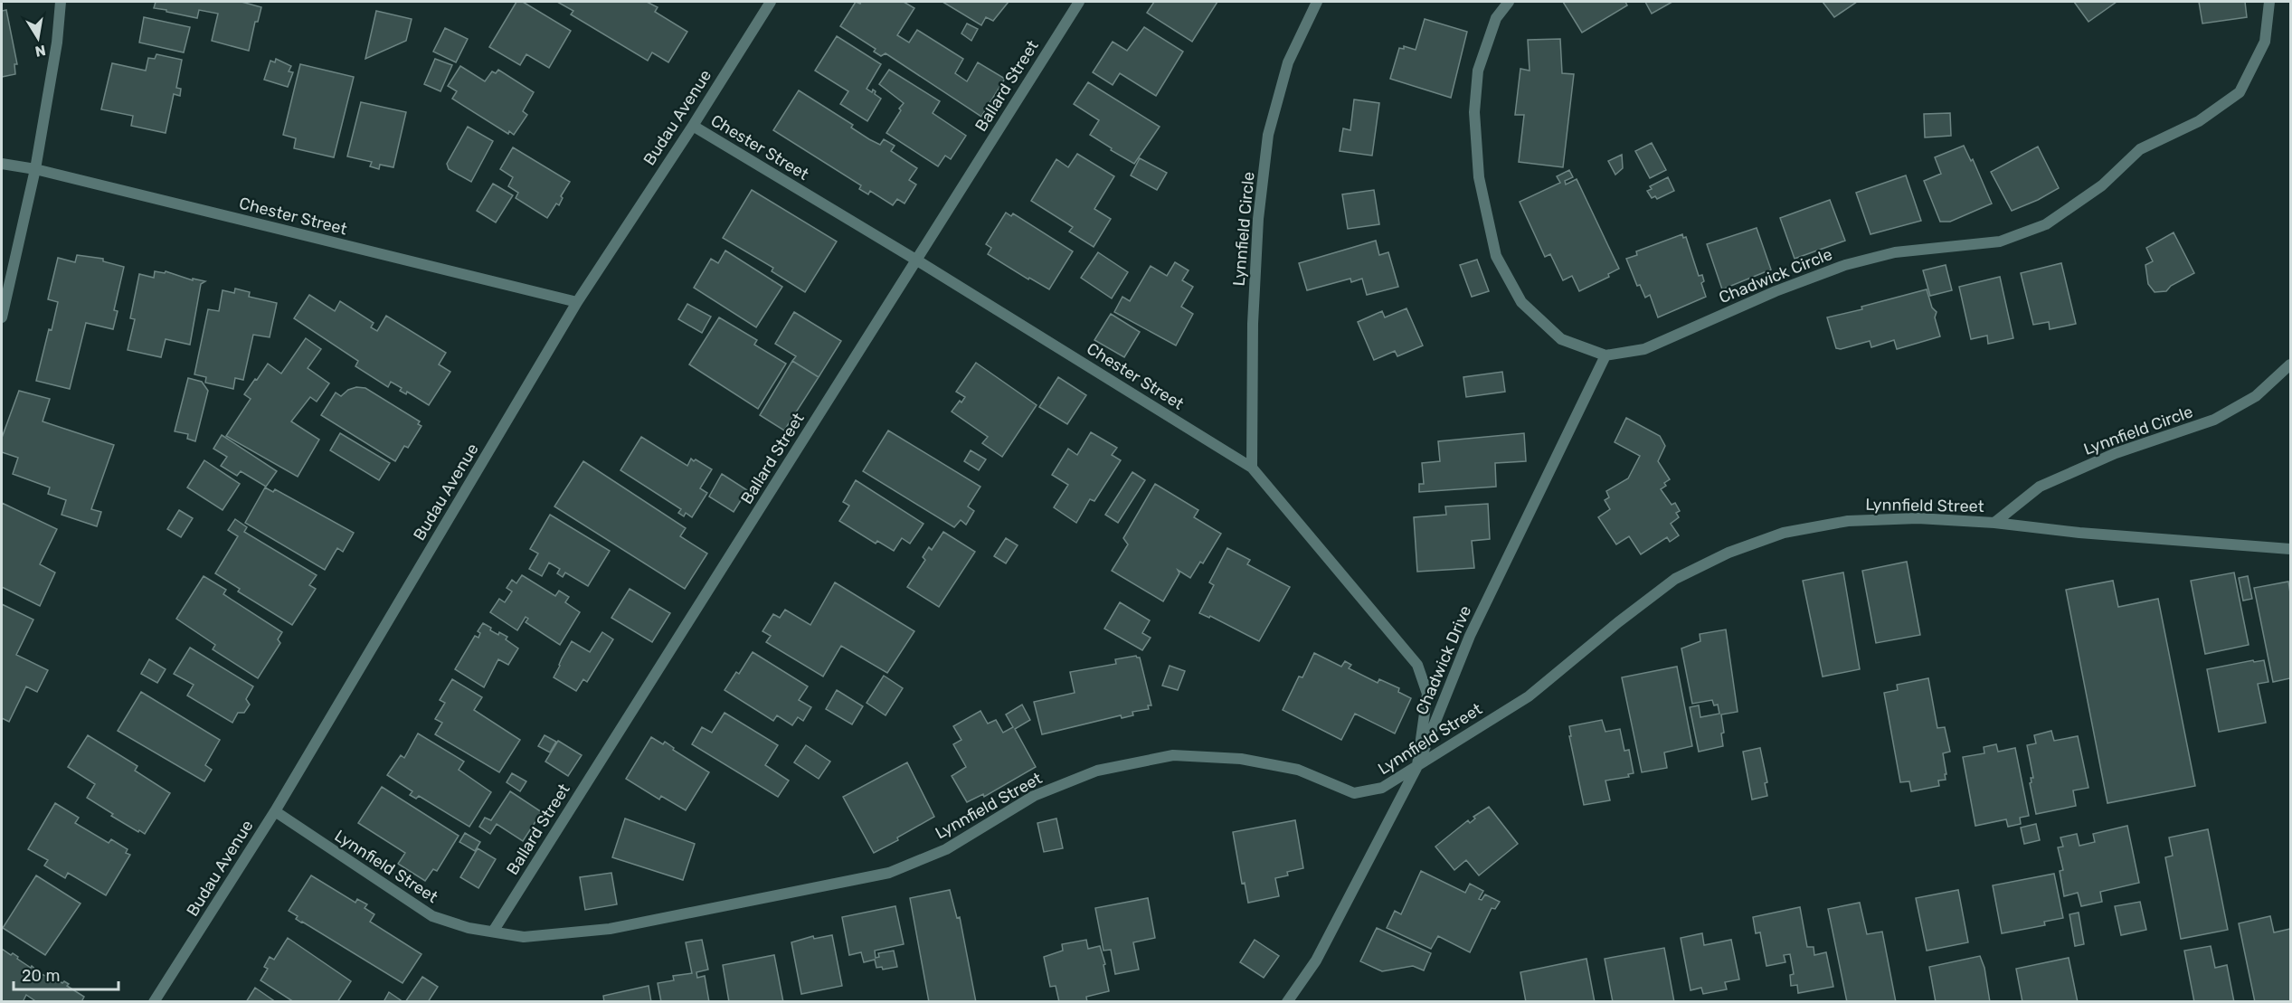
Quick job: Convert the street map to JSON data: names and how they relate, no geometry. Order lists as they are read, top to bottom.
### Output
{
  "streets": {
    "street": [
      "Ballard Street",
      "Budau Avenue",
      "Chester Street",
      "Lynnfield Circle",
      "Chadwick Circle",
      "Lynnfield Street",
      "Chadwick Drive"
    ]
  },
  "crossings": [
    ["Ballard Street", "Chester Street"],
    ["Ballard Street", "Lynnfield Street"],
    ["Budau Avenue", "Chester Street"],
    ["Budau Avenue", "Lynnfield Street"],
    ["Chester Street", "Lynnfield Circle"],
    ["Chester Street", "Lynnfield Street"],
    ["Chester Street", "Chadwick Drive"],
    ["Lynnfield Circle", "Lynnfield Street"],
    ["Chadwick Circle", "Chadwick Drive"],
    ["Lynnfield Street", "Chadwick Drive"]
  ],
  "scale_bar": "20 m",
  "north": "bottom"
}
